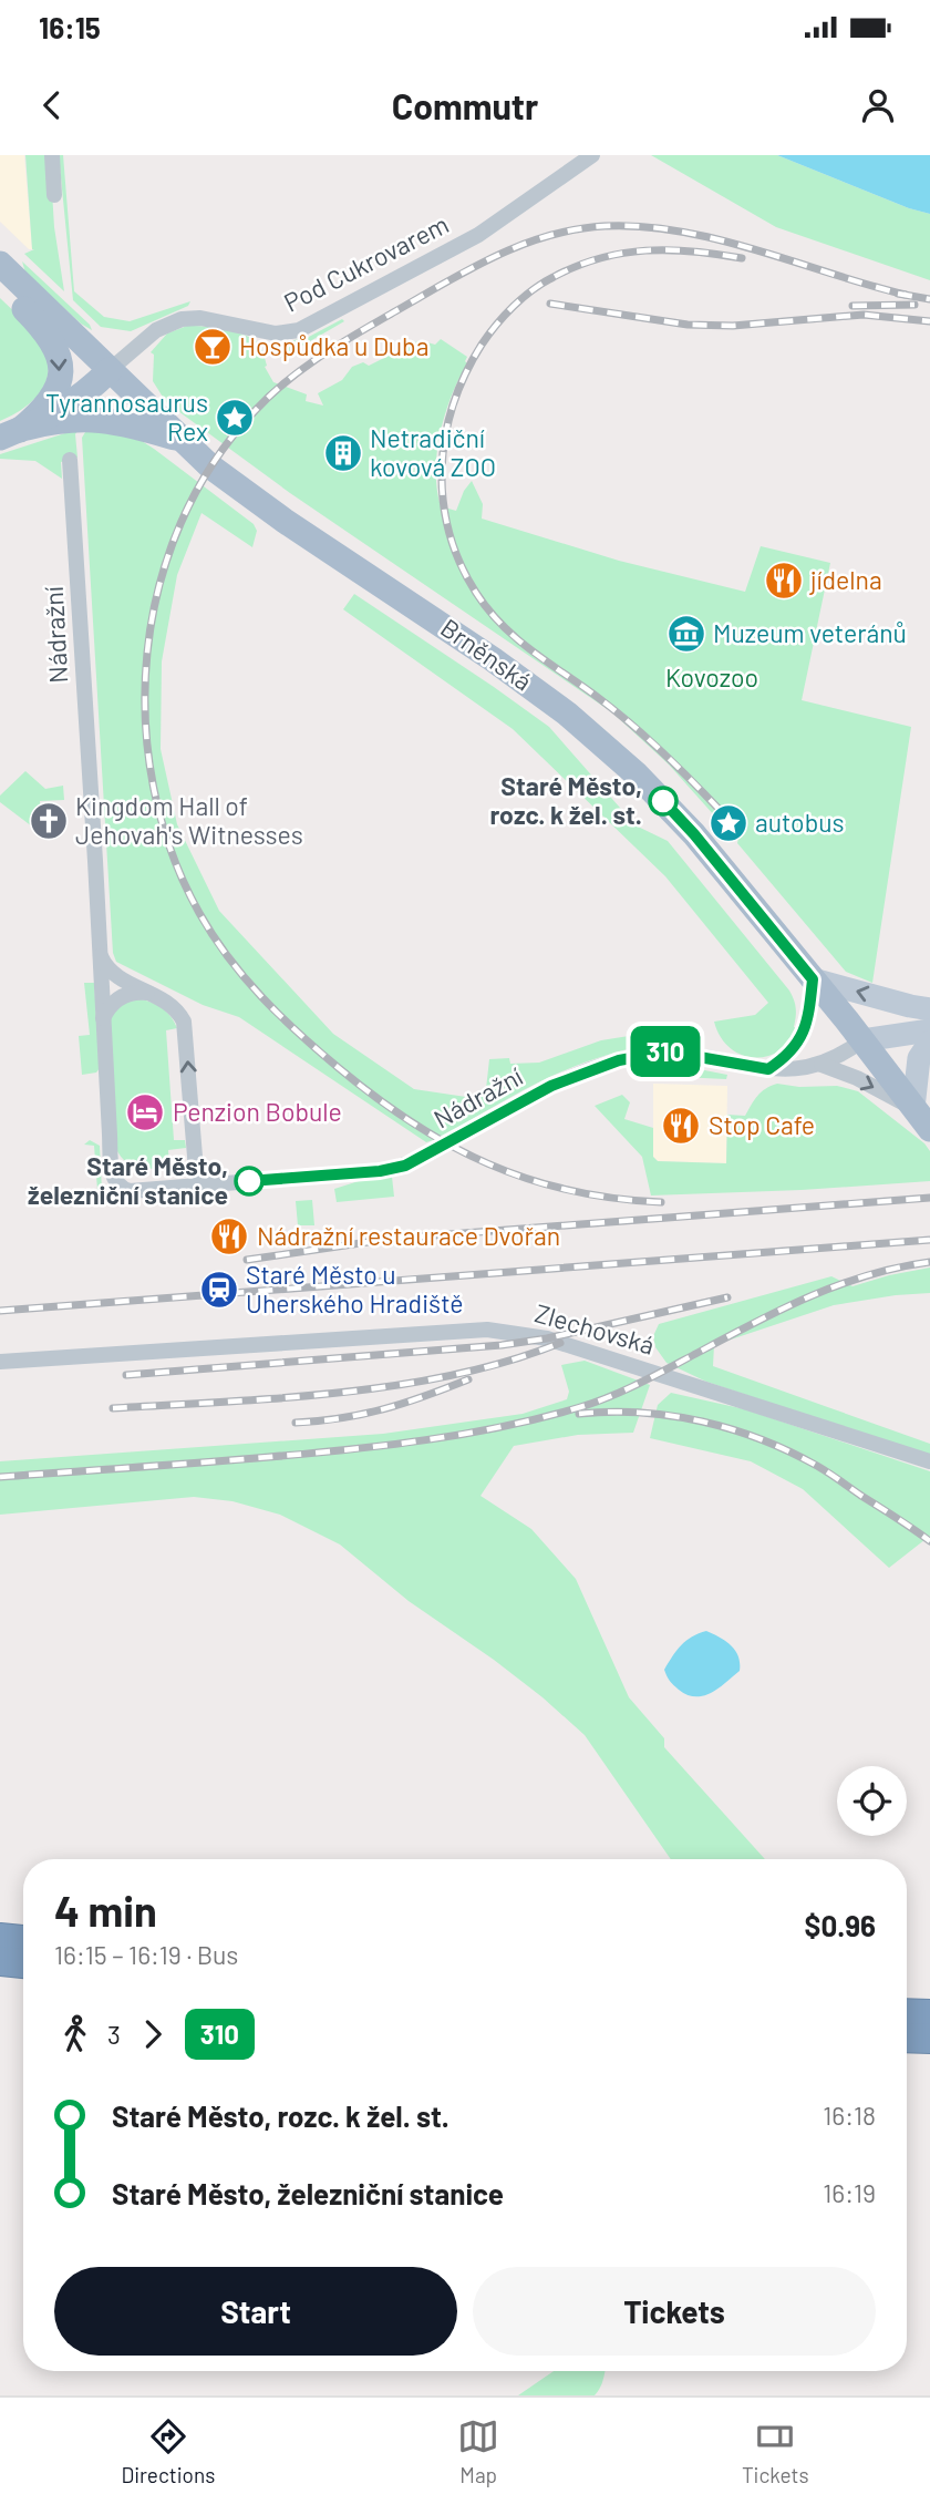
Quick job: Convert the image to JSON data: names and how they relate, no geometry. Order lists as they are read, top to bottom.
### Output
{
  "streets": {
    "main road": ["Brněnská"],
    "street": ["Pod Cukrovarem", "Nádražní", "Zlechovská"]
  },
  "crossings": [
    ["Pod Cukrovarem", "Brněnská"],
    ["Nádražní", "Brněnská"]
  ],
  "parks": ["Kovozoo"],
  "places": {
    "bar": ["Hospůdka u Duba"],
    "place": ["Tyrannosaurus Rex", "autobus"],
    "building": ["Netradiční kovová ZOO"],
    "restaurant": ["jídelna", "Stop Cafe", "Nádražní restaurace Dvořan"],
    "museum": ["Muzeum veteránů"],
    "other": ["Staré Město, rozc. k žel. st.", "Staré Město, železniční stanice"],
    "church": ["Kingdom Hall of Jehovah's Witnesses"],
    "hotel": ["Penzion Bobule"],
    "station": ["Staré Město u Uherského Hradiště"]
  },
  "lines": ["bus line 310"],
  "page": {
    "status": "16:15",
    "header": "Commutr",
    "on_map": "310",
    "heading": ["4 min", "16:15 – 16:19 · Bus", "$0.96"],
    "legs": ["3", "310"],
    "list": [
      {
        "name": "Staré Město, rozc. k žel. st.",
        "value": "16:18"
      },
      {
        "name": "Staré Město, železniční stanice",
        "value": "16:19"
      }
    ],
    "buttons": ["Start", "Tickets"],
    "tabs": ["Directions", "Map", "Tickets"]
  }
}
